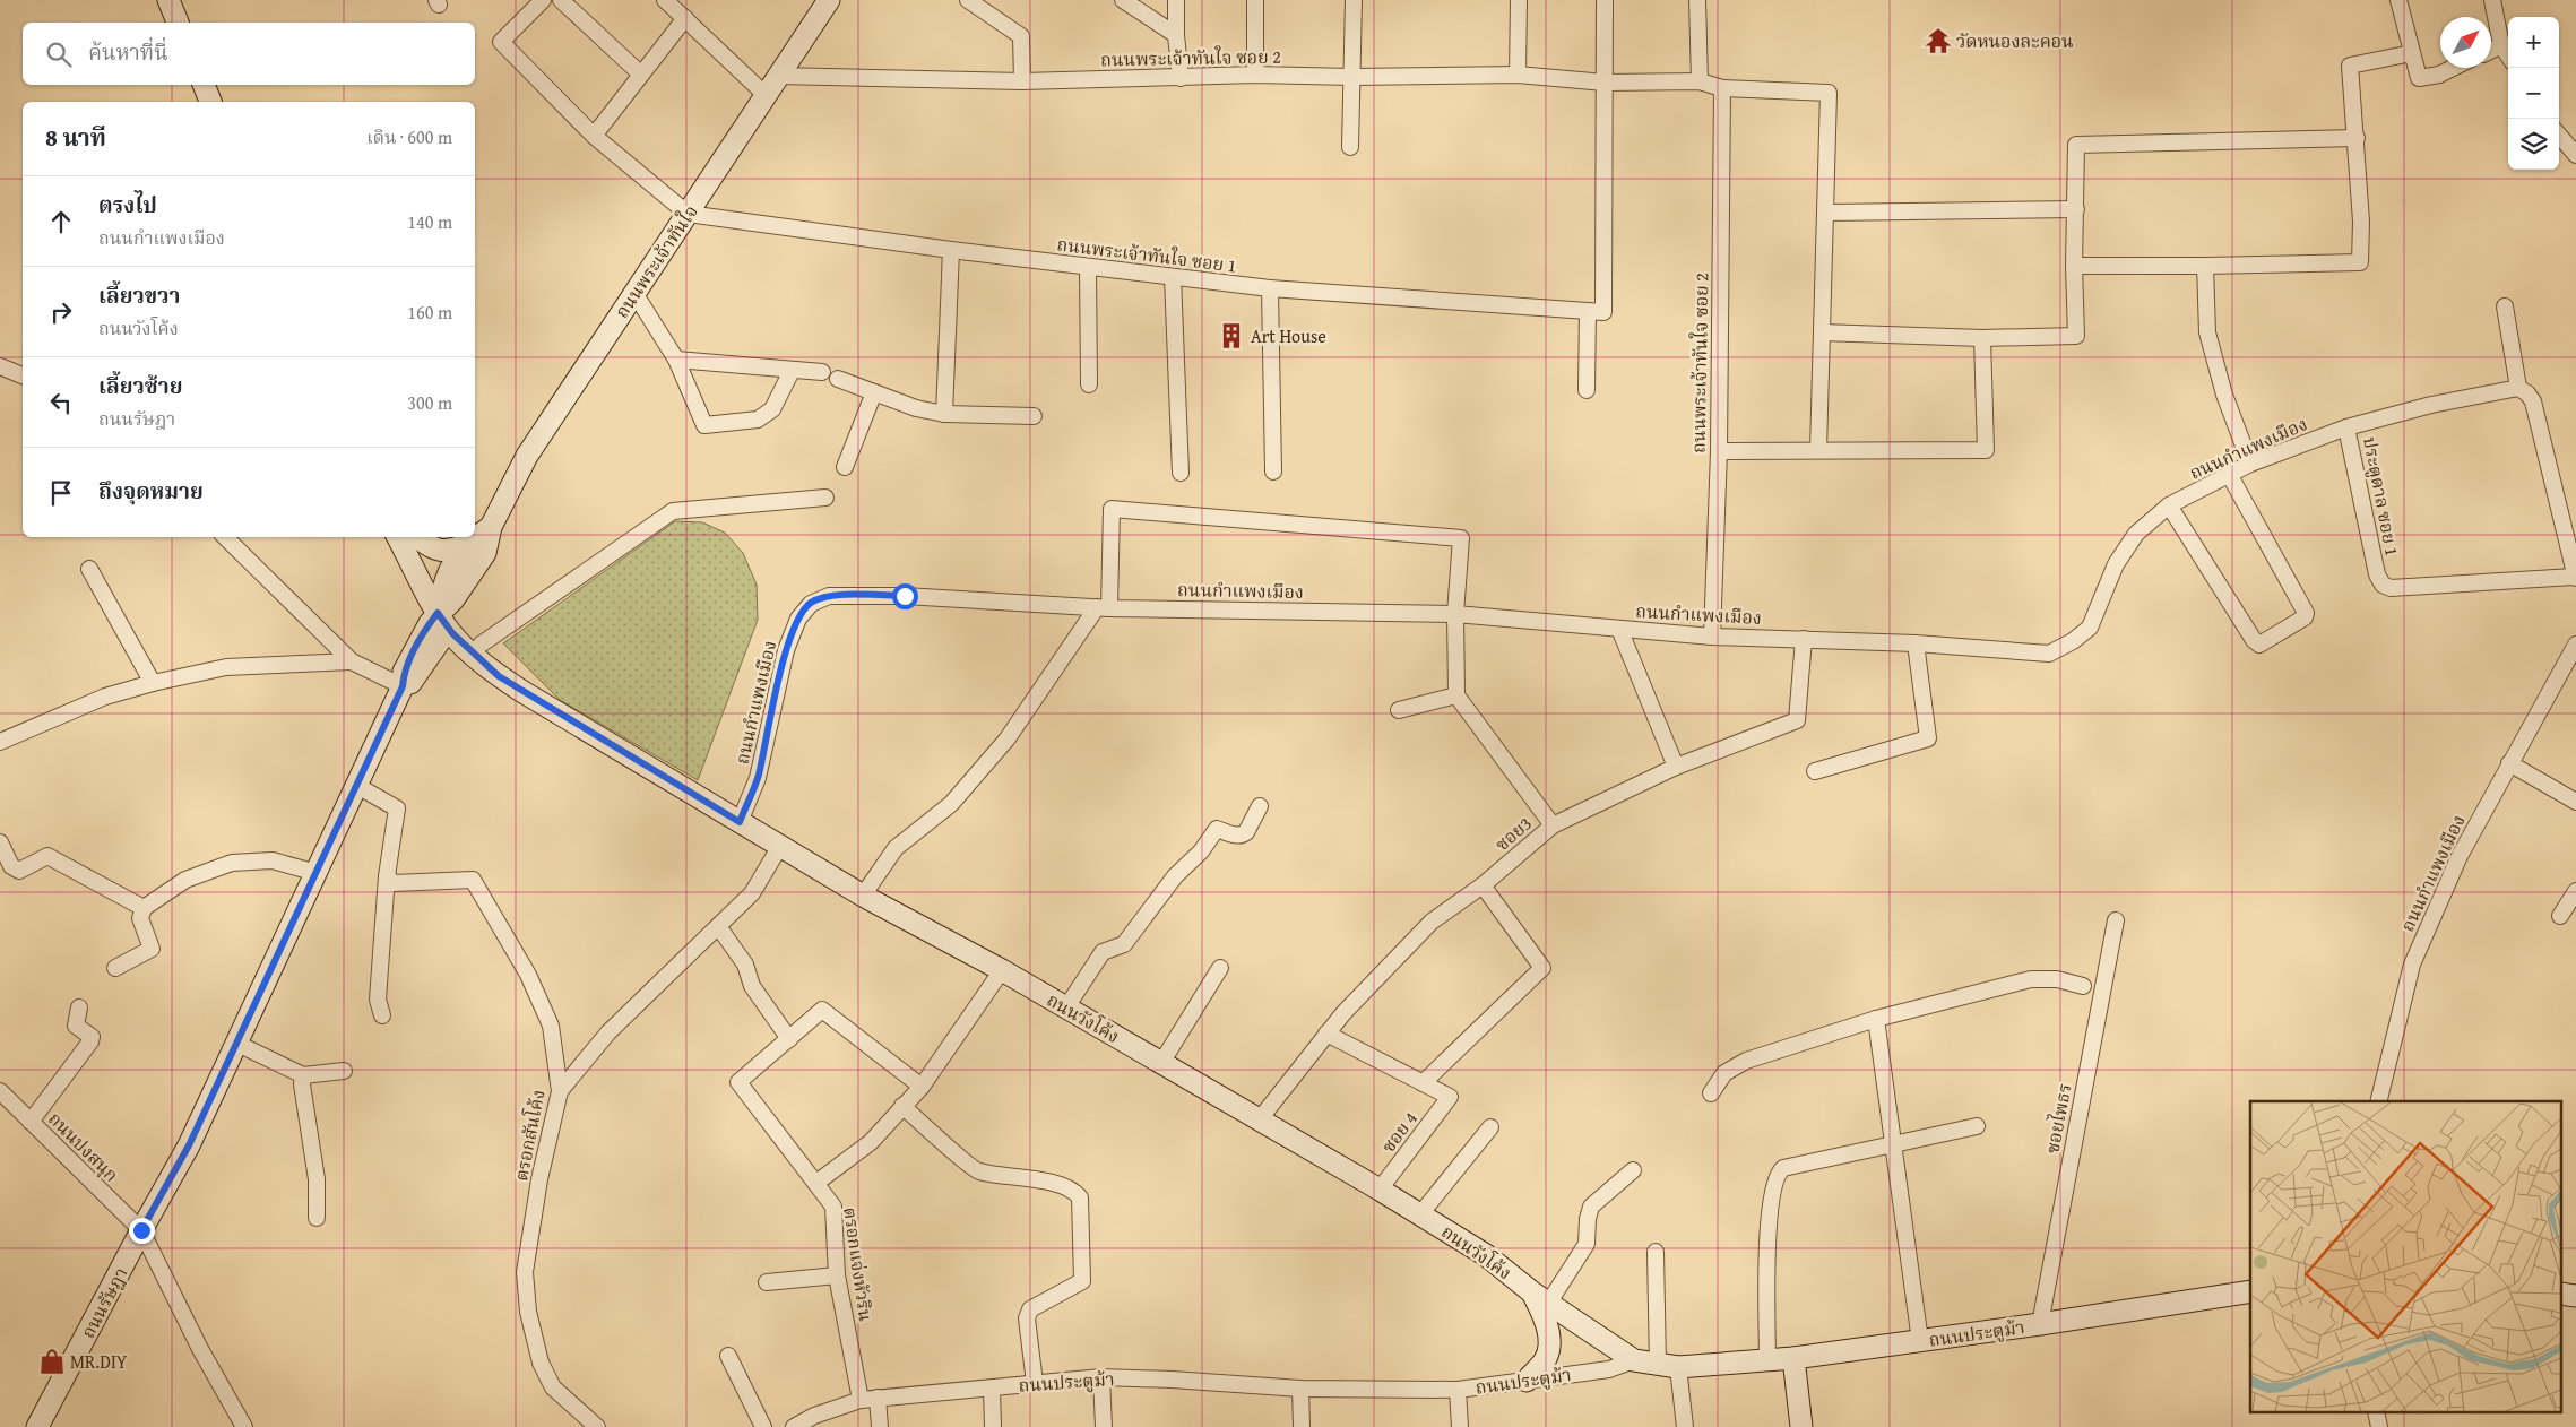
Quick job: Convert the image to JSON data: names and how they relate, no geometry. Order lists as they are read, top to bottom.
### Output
{
  "streets": {
    "main road": [
      "ถนนพระเจ้าทันใจ",
      "ถนนวังโค้ง",
      "ถนนรัษฎา",
      "ถนนประตูม้า"
    ],
    "street": [
      "ถนนพระเจ้าทันใจ ซอย 2",
      "ถนนพระเจ้าทันใจ ซอย 1",
      "ถนนกำแพงเมือง",
      "ประตูดาล ซอย 1",
      "ซอย3",
      "ซอยไพธร",
      "ซอย 4",
      "ตรอกสันโค้ง",
      "ถนนปงสนุก",
      "ตรอกแจ่งหัวริน"
    ]
  },
  "crossings": [
    ["ถนนพระเจ้าทันใจ ซอย 2", "ถนนพระเจ้าทันใจ"],
    ["ถนนพระเจ้าทันใจ ซอย 2", "ถนนกำแพงเมือง"],
    ["ถนนพระเจ้าทันใจ ซอย 1", "ถนนพระเจ้าทันใจ"],
    ["ถนนพระเจ้าทันใจ", "ถนนวังโค้ง"],
    ["ถนนพระเจ้าทันใจ", "ถนนรัษฎา"],
    ["ถนนกำแพงเมือง", "ประตูดาล ซอย 1"],
    ["ถนนกำแพงเมือง", "ซอย3"],
    ["ถนนกำแพงเมือง", "ถนนวังโค้ง"],
    ["ซอย3", "ถนนวังโค้ง"],
    ["ถนนวังโค้ง", "ซอย 4"],
    ["ถนนวังโค้ง", "ถนนรัษฎา"],
    ["ถนนวังโค้ง", "ถนนประตูม้า"],
    ["ซอยไพธร", "ถนนประตูม้า"],
    ["ถนนปงสนุก", "ถนนรัษฎา"],
    ["ตรอกแจ่งหัวริน", "ถนนประตูม้า"]
  ],
  "places": {
    "temple": ["วัดหนองละคอน"],
    "building": ["Art House"],
    "shop": ["MR.DIY"]
  },
  "north": "top right",
  "page": {
    "map_buttons": ["+", "−"],
    "search": "ค้นหาที่นี่",
    "heading": ["8 นาที", "เดิน · 600 m"],
    "list": [
      ["ตรงไป", "ถนนกำแพงเมือง", "140 m"],
      ["เลี้ยวขวา", "ถนนวังโค้ง", "160 m"],
      ["เลี้ยวซ้าย", "ถนนรัษฎา", "300 m"],
      "ถึงจุดหมาย"
    ]
  }
}
